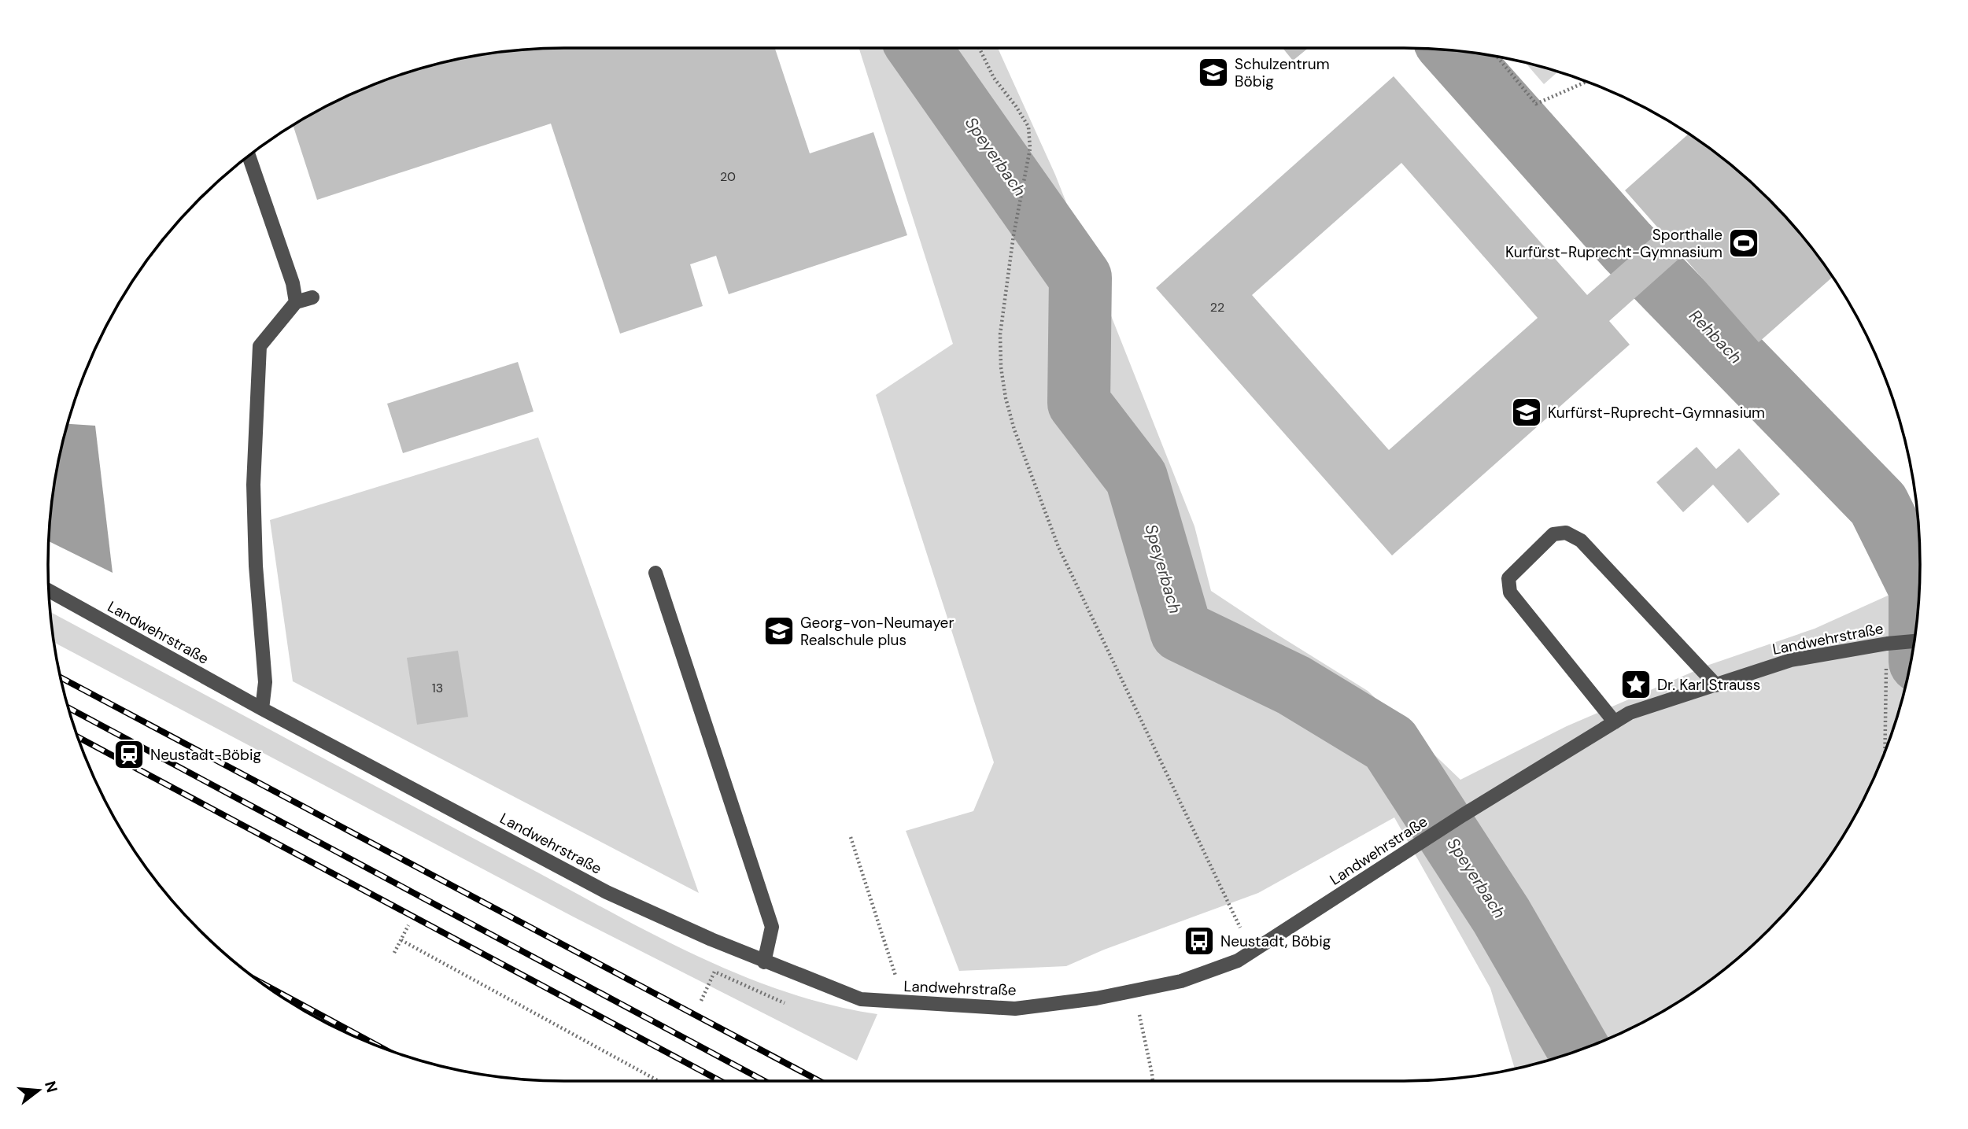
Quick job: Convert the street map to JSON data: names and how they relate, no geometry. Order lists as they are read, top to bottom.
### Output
{
  "streets": {
    "street": ["Landwehrstraße"]
  },
  "water": ["Speyerbach", "Rehbach"],
  "places": {
    "school or university": ["Schulzentrum Böbig", "Kurfürst-Ruprecht-Gymnasium", "Georg-von-Neumayer Realschule plus"],
    "sports": ["Sporthalle Kurfürst-Ruprecht-Gymnasium"],
    "place": ["Dr. Karl Strauss"],
    "station": ["Neustadt-Böbig"],
    "bus stop": ["Neustadt, Böbig"]
  },
  "house_numbers": ["20", "22", "13"],
  "north": "right"
}
